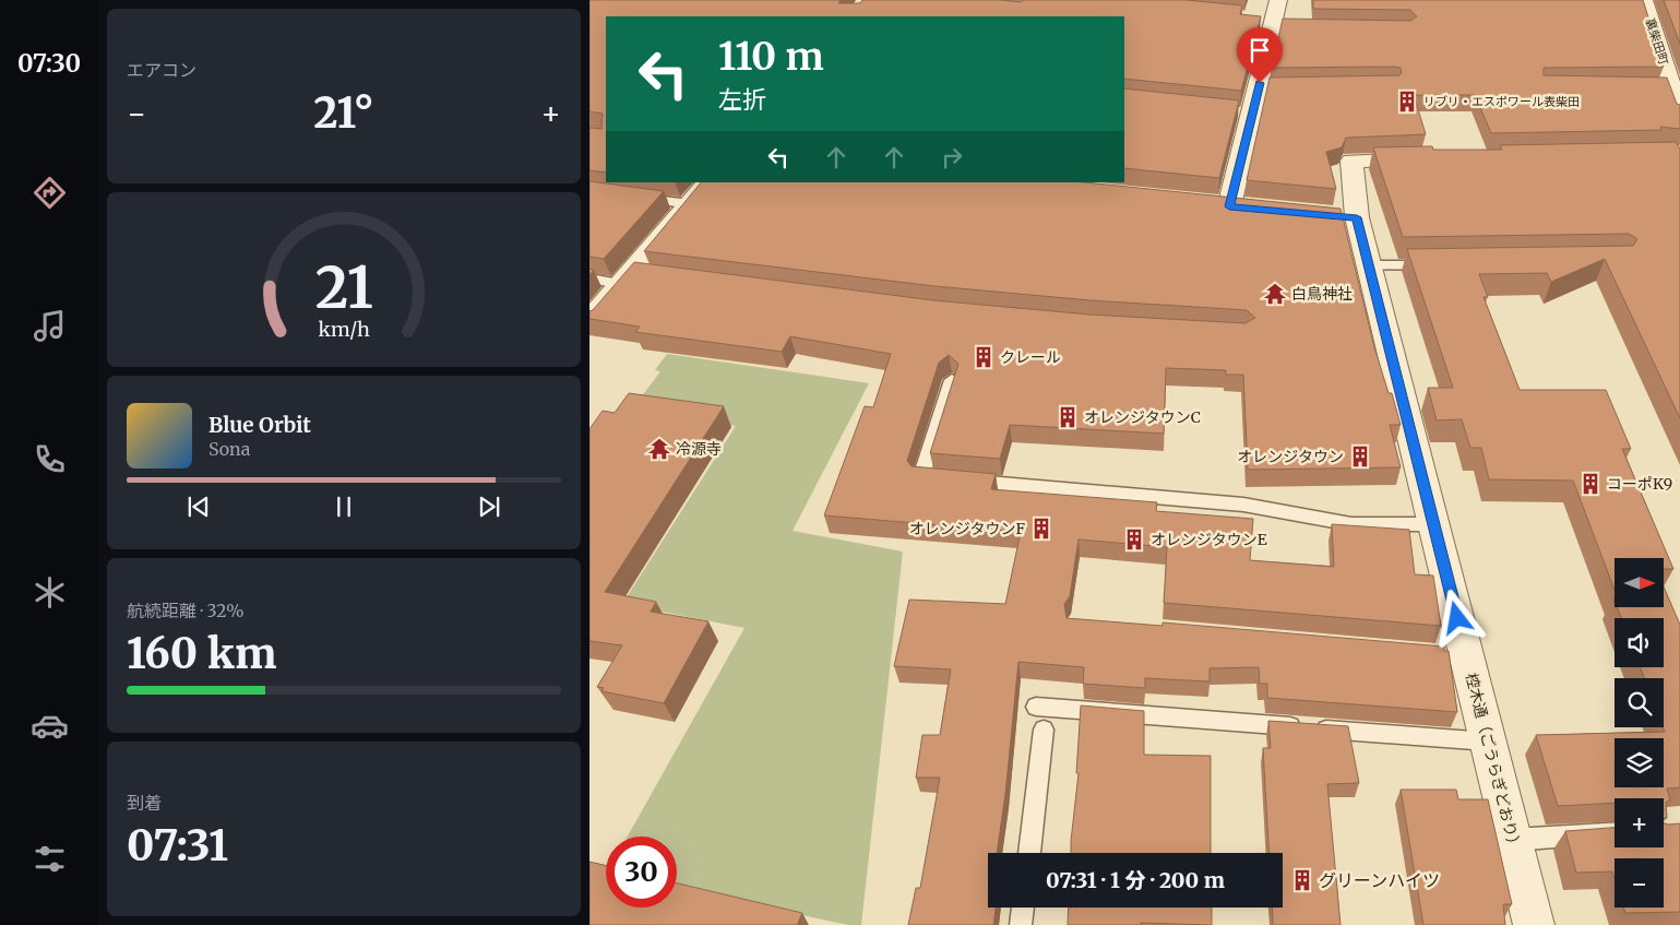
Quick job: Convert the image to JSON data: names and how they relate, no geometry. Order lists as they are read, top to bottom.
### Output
{
  "streets": {
    "street": ["裏柴田町", "椌木通（ごうらぎどおり）"]
  },
  "places": {
    "building": [
      "リブリ・エスポワール表柴田",
      "クレール",
      "オレンジタウンC",
      "オレンジタウン",
      "コーポK9",
      "オレンジタウンF",
      "オレンジタウンE",
      "グリーンハイツ"
    ],
    "temple": ["白鳥神社", "冷源寺"]
  },
  "north": "right",
  "page": {
    "tabs": "07:30",
    "tile": [
      "エアコン",
      ["航続距離 · 32%", "160 km"],
      ["到着", "07:31"]
    ],
    "turn": ["110 m", "左折"],
    "heat": ["−", "21°", "+"],
    "song": ["Blue Orbit", "Sona"],
    "map_buttons": ["+", "−"],
    "limit": "30",
    "trip": "07:31 · 1 分 · 200 m",
    "gauge": ["21", "km/h"]
  }
}
